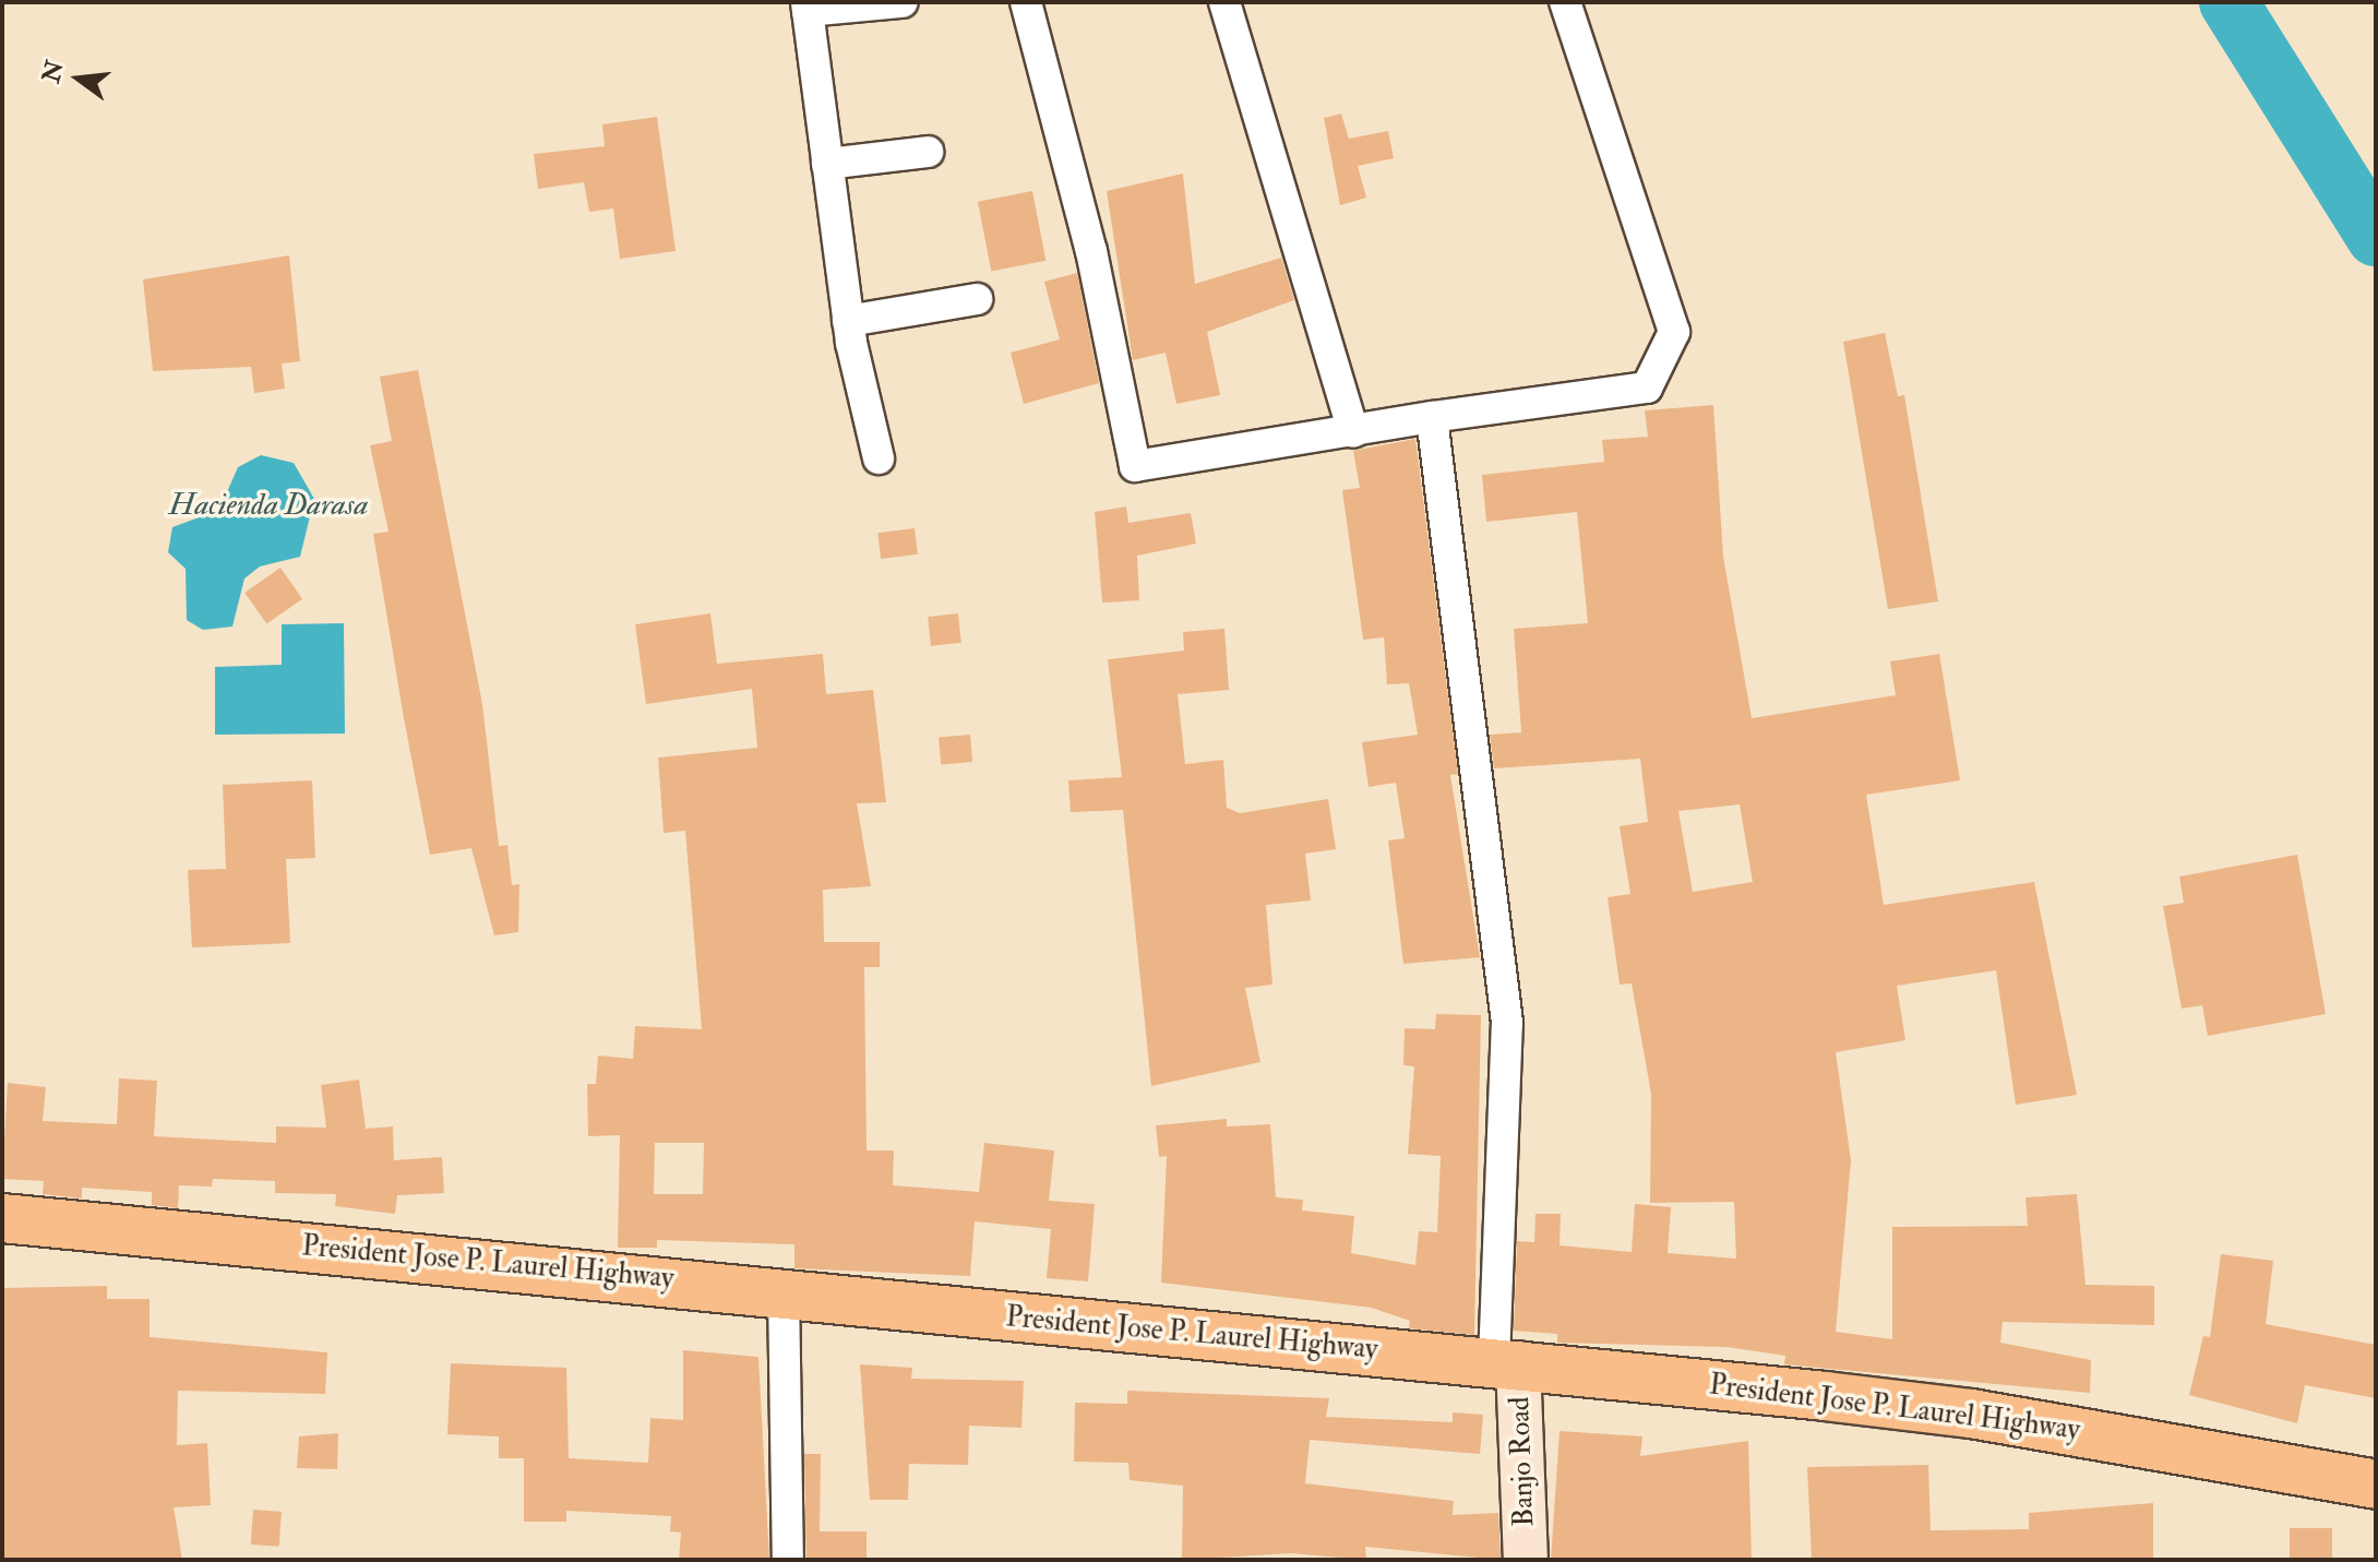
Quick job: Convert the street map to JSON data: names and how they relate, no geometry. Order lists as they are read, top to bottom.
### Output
{
  "streets": {
    "highway": ["President Jose P. Laurel Highway"],
    "street": ["Banjo Road"]
  },
  "crossings": [
    ["President Jose P. Laurel Highway", "Banjo Road"]
  ],
  "water": ["Hacienda Darasa"],
  "north": "left"
}
